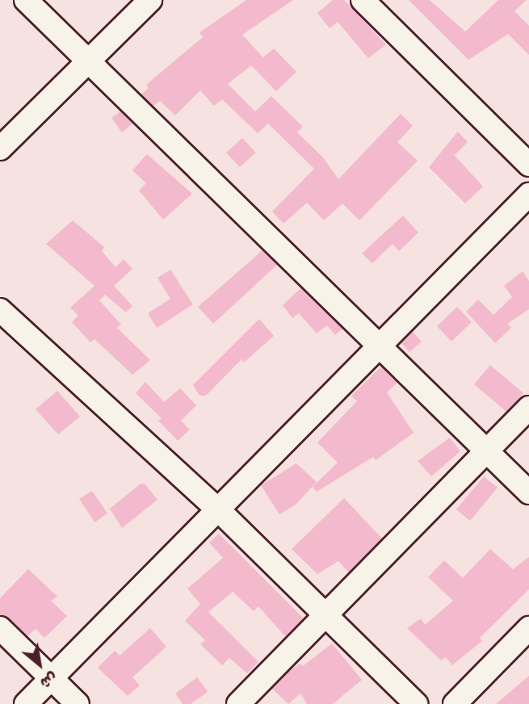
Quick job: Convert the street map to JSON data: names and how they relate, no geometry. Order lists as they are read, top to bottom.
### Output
{
  "north": "bottom right"
}
